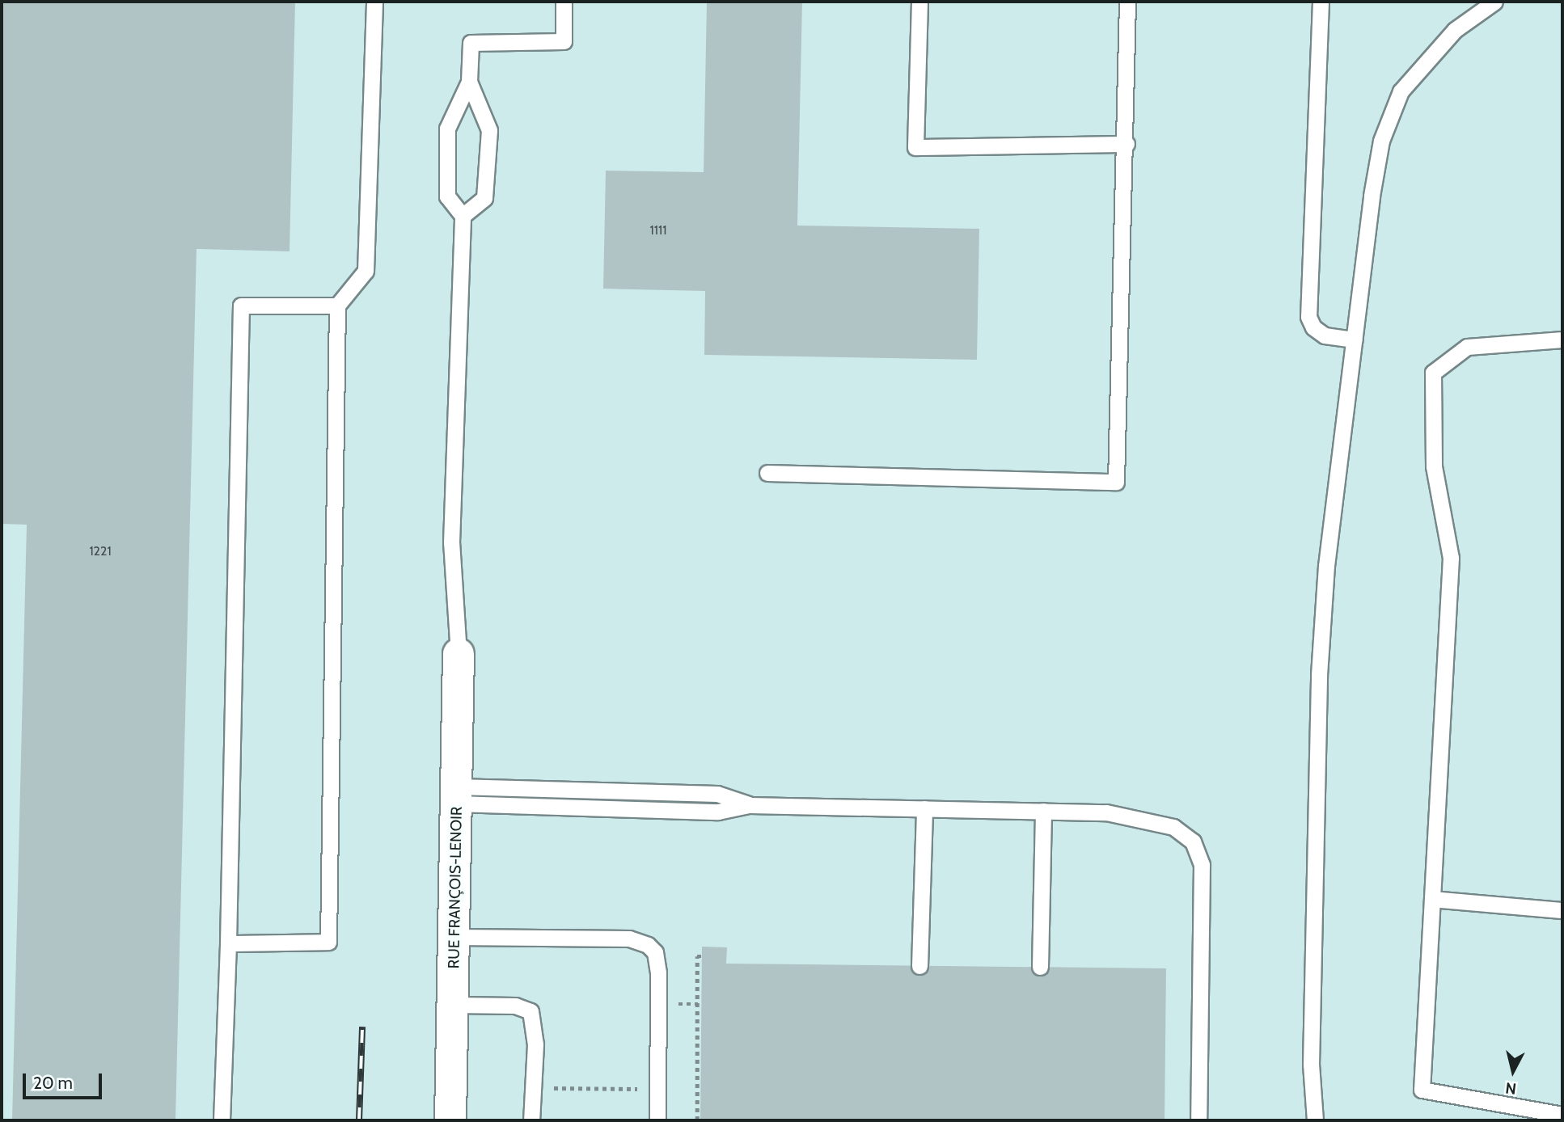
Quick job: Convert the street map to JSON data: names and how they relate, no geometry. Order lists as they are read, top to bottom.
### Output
{
  "streets": {
    "street": ["RUE FRANÇOIS-LENOIR"]
  },
  "house_numbers": ["1111", "1221"],
  "scale_bar": "20 m",
  "north": "bottom"
}
